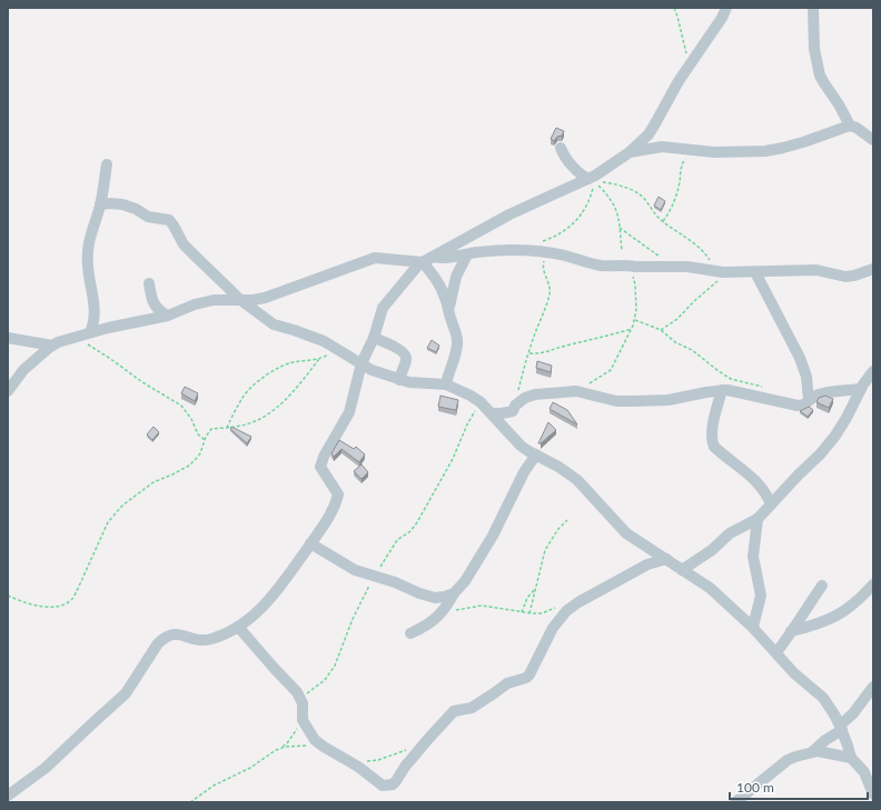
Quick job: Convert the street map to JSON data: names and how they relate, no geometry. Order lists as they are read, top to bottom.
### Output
{
  "scale_bar": "100 m"
}
